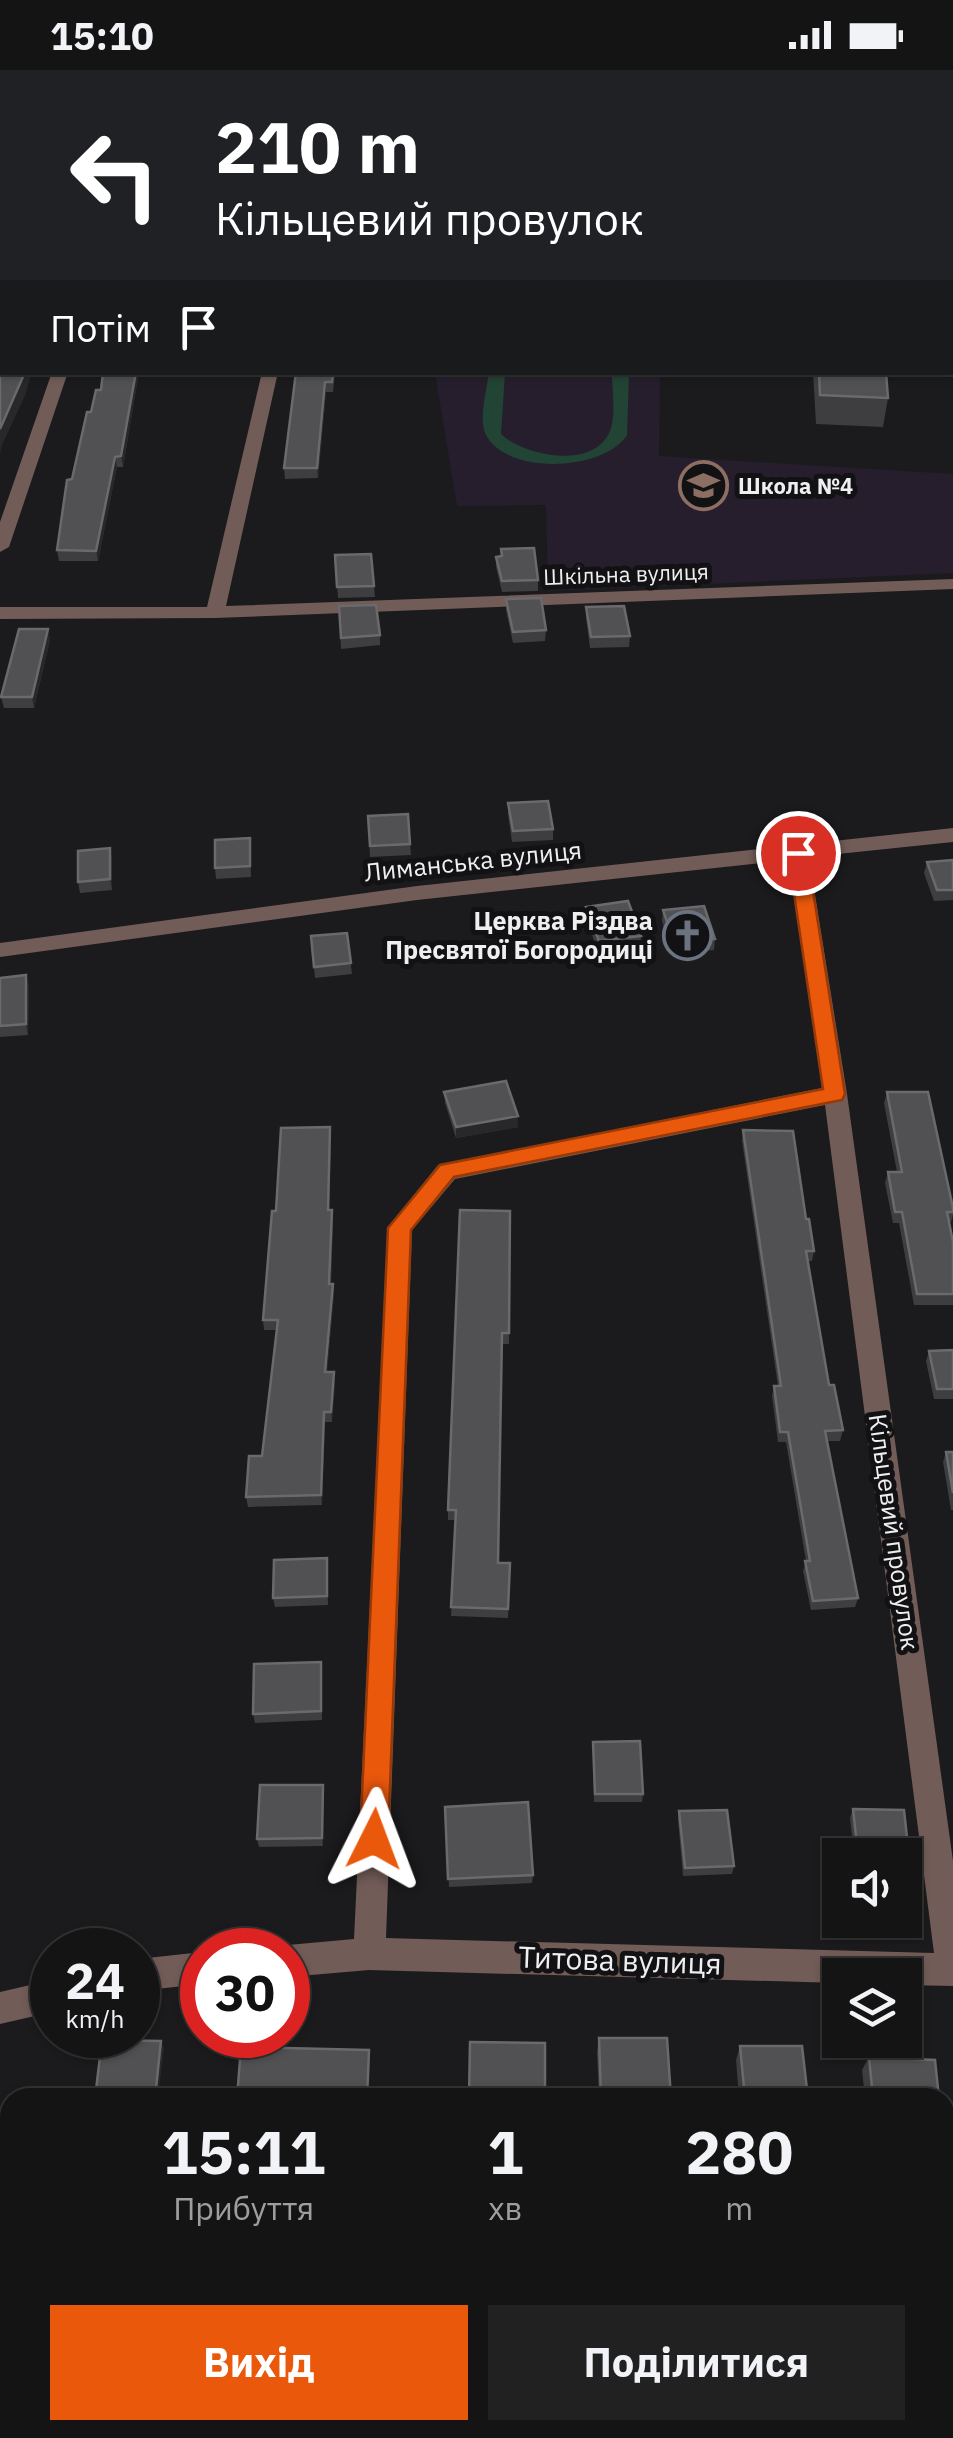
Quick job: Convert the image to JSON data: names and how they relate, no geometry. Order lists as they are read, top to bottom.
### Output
{
  "streets": {
    "street": [
      "Шкільна вулиця",
      "Лиманська вулиця",
      "Кільцевий провулок",
      "Титова вулиця"
    ]
  },
  "crossings": [
    ["Лиманська вулиця", "Кільцевий провулок"],
    ["Кільцевий провулок", "Титова вулиця"]
  ],
  "places": {
    "school or university": ["Школа №4"],
    "church": ["Церква Різдва Пресвятої Богородиці"]
  },
  "page": {
    "status": "15:10",
    "turn": ["210 m", "Кільцевий провулок"],
    "then": "Потім",
    "speed": "24 km/h",
    "limit": "30",
    "eta": [
      "15:11",
      "Прибуття",
      "1",
      "хв",
      "280",
      "m"
    ],
    "buttons": ["Вихід", "Поділитися"]
  }
}
